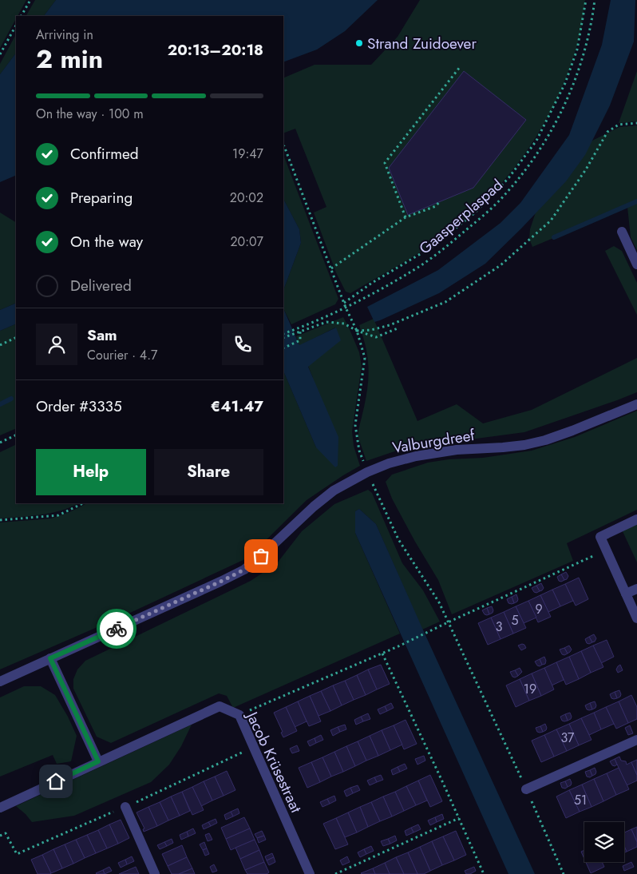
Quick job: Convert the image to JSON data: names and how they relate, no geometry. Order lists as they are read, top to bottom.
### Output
{
  "streets": {
    "street": ["Valburgdreef", "Jacob Krüsestraat"],
    "path": ["Gaasperplaspad"]
  },
  "places": ["Strand Zuidoever"],
  "house_numbers": [
    "9",
    "5",
    "3",
    "19",
    "37",
    "51"
  ],
  "page": {
    "heading": ["2 min", "Arriving in", "20:13–20:18"],
    "panel": [
      "Sam",
      "Courier · 4.7",
      "Order #3335",
      "€41.47"
    ],
    "bar": "On the way · 100 m",
    "list": [
      ["Confirmed", "19:47"],
      ["Preparing", "20:02"],
      ["On the way", "20:07"],
      "Delivered"
    ],
    "buttons": ["Help", "Share"]
  }
}
